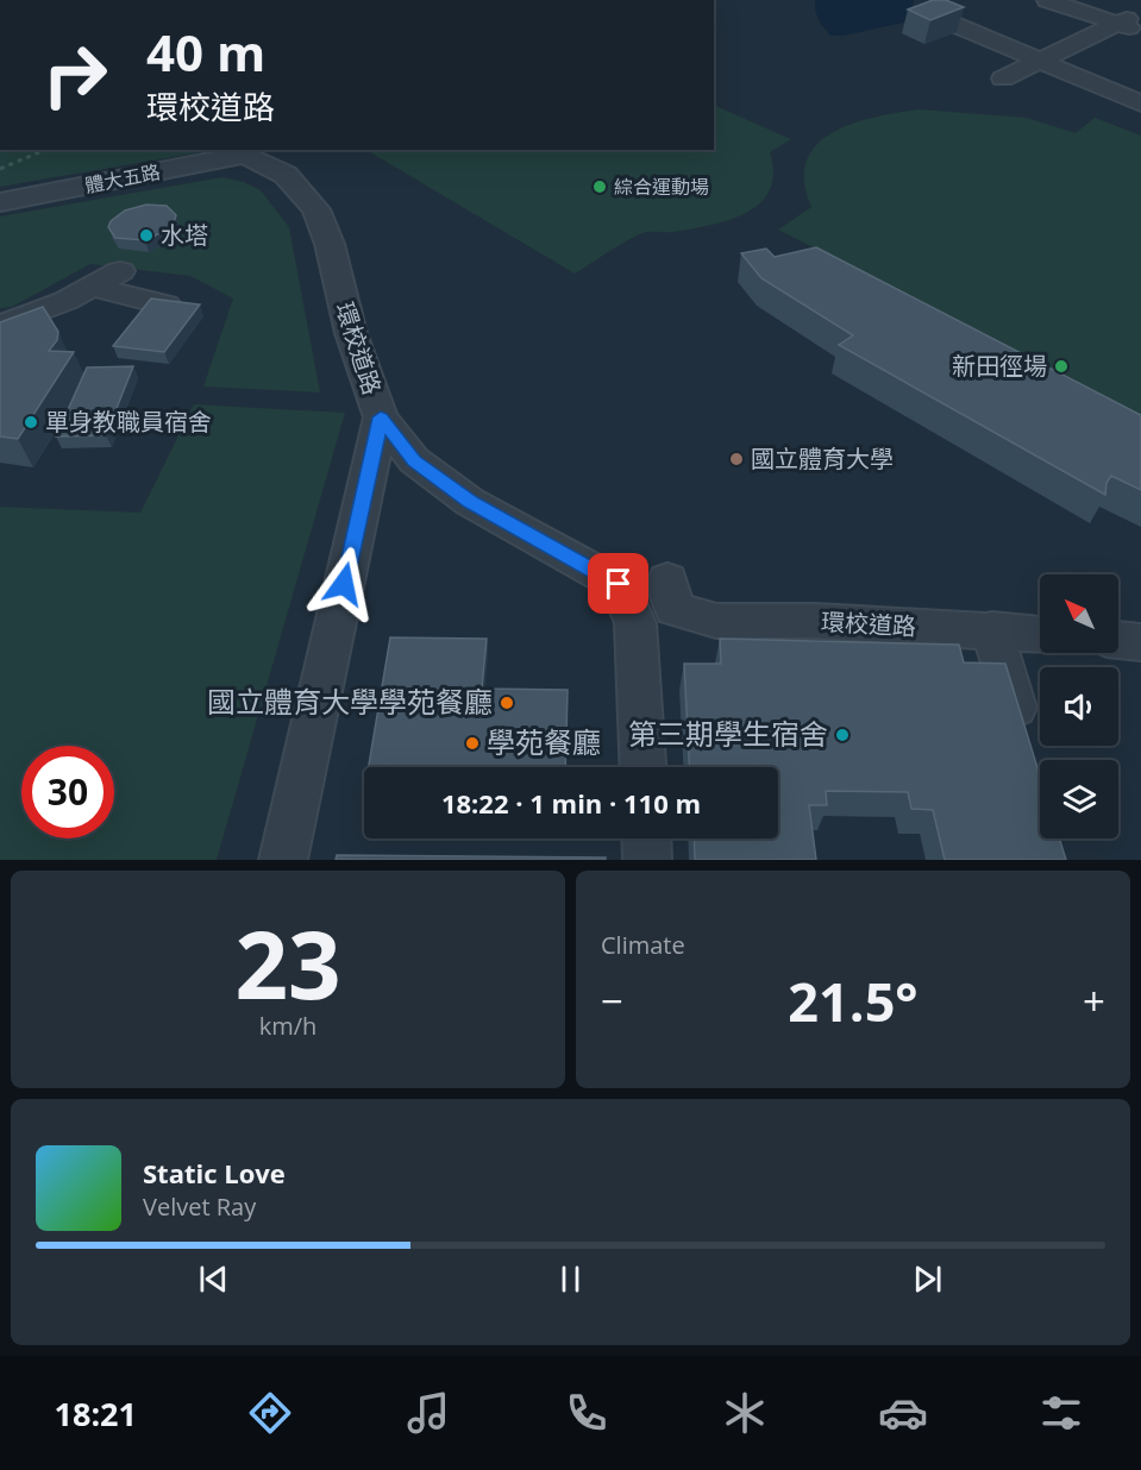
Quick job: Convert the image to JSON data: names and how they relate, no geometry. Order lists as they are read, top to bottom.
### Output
{
  "streets": {
    "street": ["體大五路", "環校道路"]
  },
  "crossings": [
    ["體大五路", "環校道路"]
  ],
  "places": [
    "綜合運動場",
    "水塔",
    "新田徑場",
    "單身教職員宿舍",
    "國立體育大學",
    "國立體育大學學苑餐廳",
    "第三期學生宿舍",
    "學苑餐廳"
  ],
  "north": "top left",
  "page": {
    "turn": ["40 m", "環校道路"],
    "limit": "30",
    "trip": "18:22 · 1 min · 110 m",
    "tile": [
      ["23", "km/h"],
      "Climate"
    ],
    "heat": ["−", "21.5°", "+"],
    "song": ["Static Love", "Velvet Ray"],
    "tabs": "18:21"
  }
}
